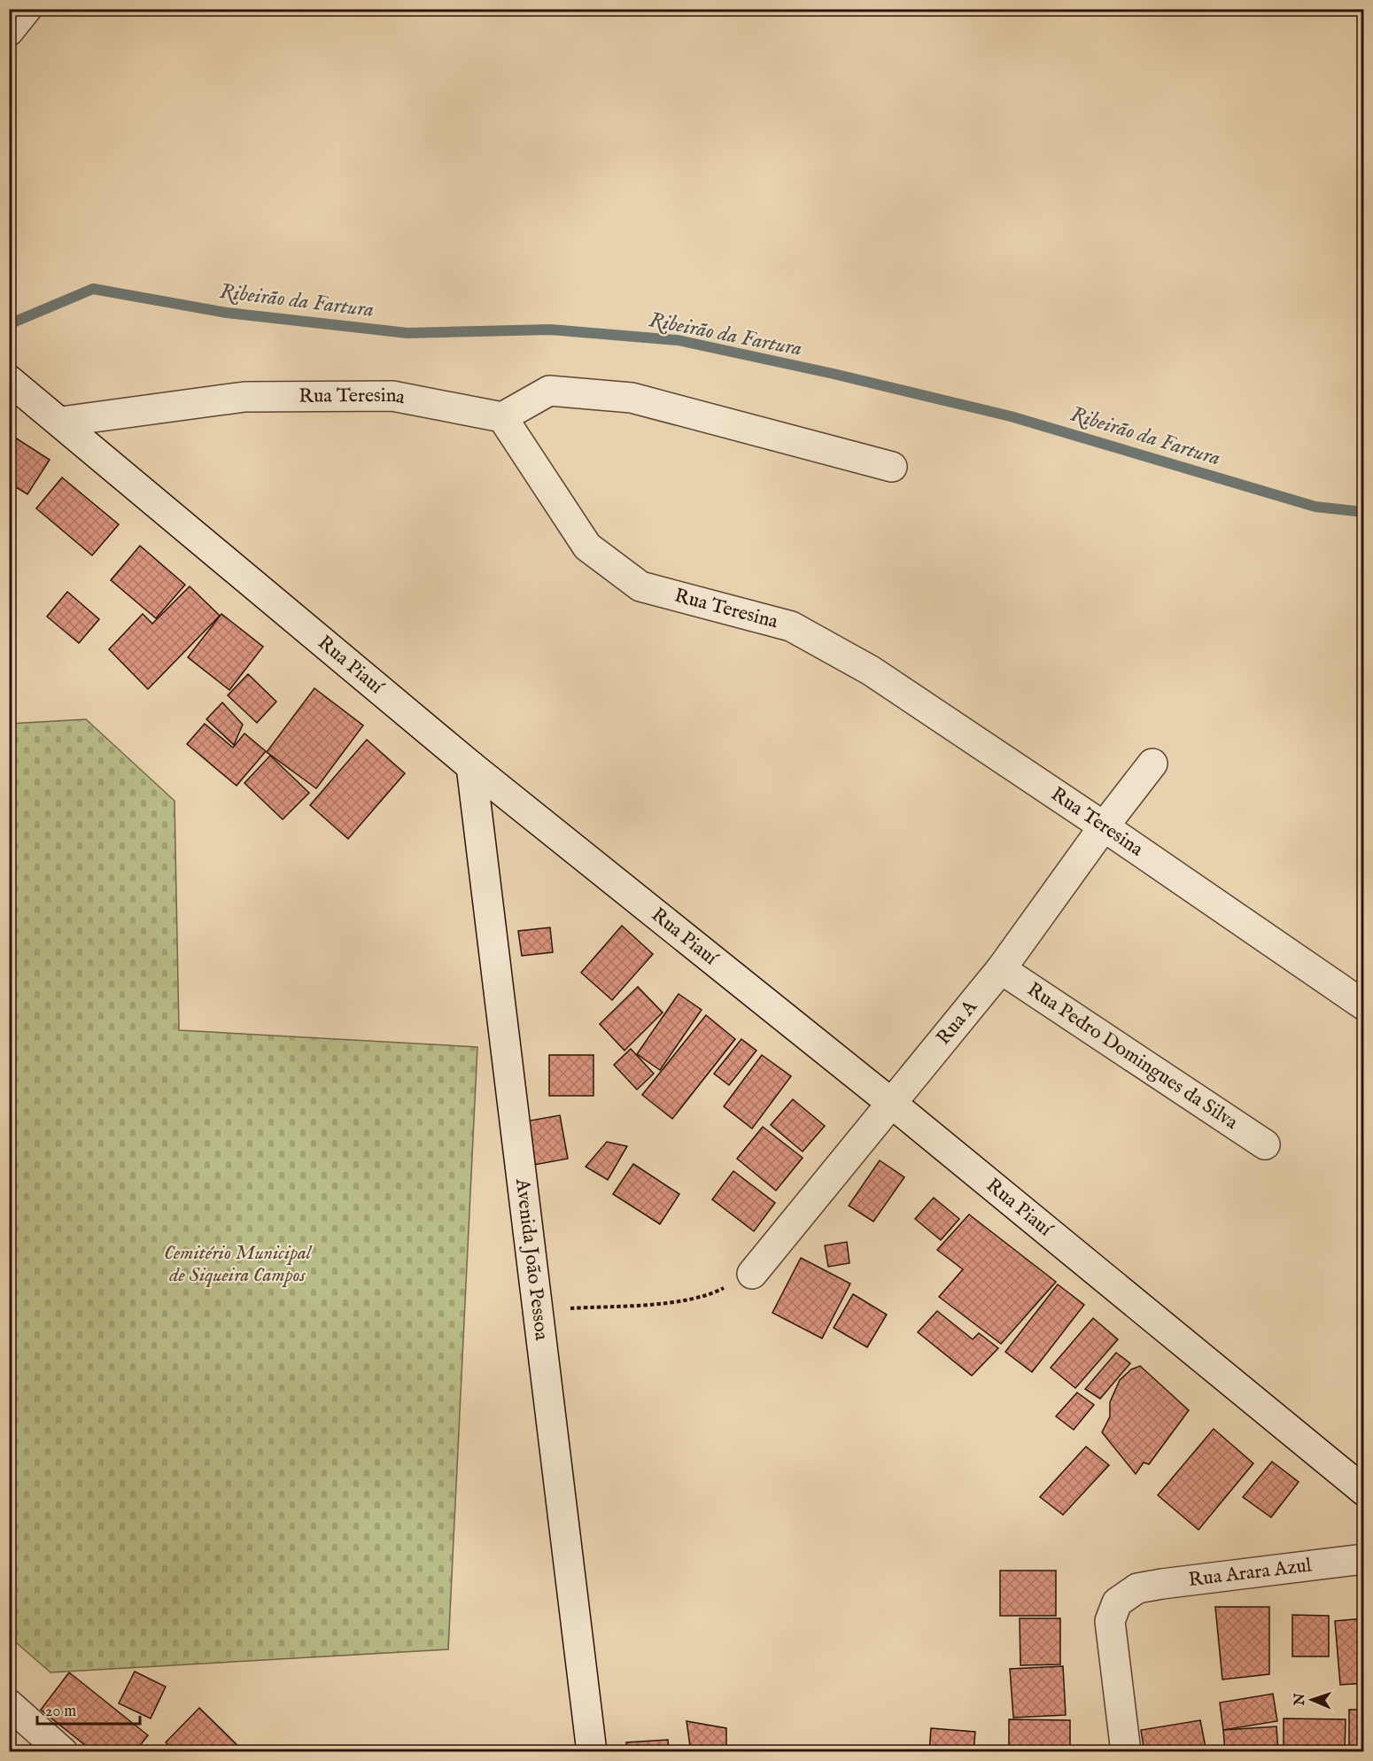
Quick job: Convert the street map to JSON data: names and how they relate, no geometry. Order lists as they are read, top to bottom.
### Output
{
  "streets": {
    "street": [
      "Rua Teresina",
      "Rua Piauí",
      "Rua A",
      "Rua Pedro Domingues da Silva",
      "Avenida João Pessoa",
      "Rua Arara Azul"
    ]
  },
  "crossings": [
    ["Rua Teresina", "Rua Piauí"],
    ["Rua Teresina", "Rua A"],
    ["Rua Piauí", "Rua A"],
    ["Rua Piauí", "Avenida João Pessoa"],
    ["Rua A", "Rua Pedro Domingues da Silva"]
  ],
  "water": ["Ribeirão da Fartura"],
  "parks": ["Cemitério Municipal de Siqueira Campos"],
  "scale_bar": "20 m",
  "north": "left"
}
